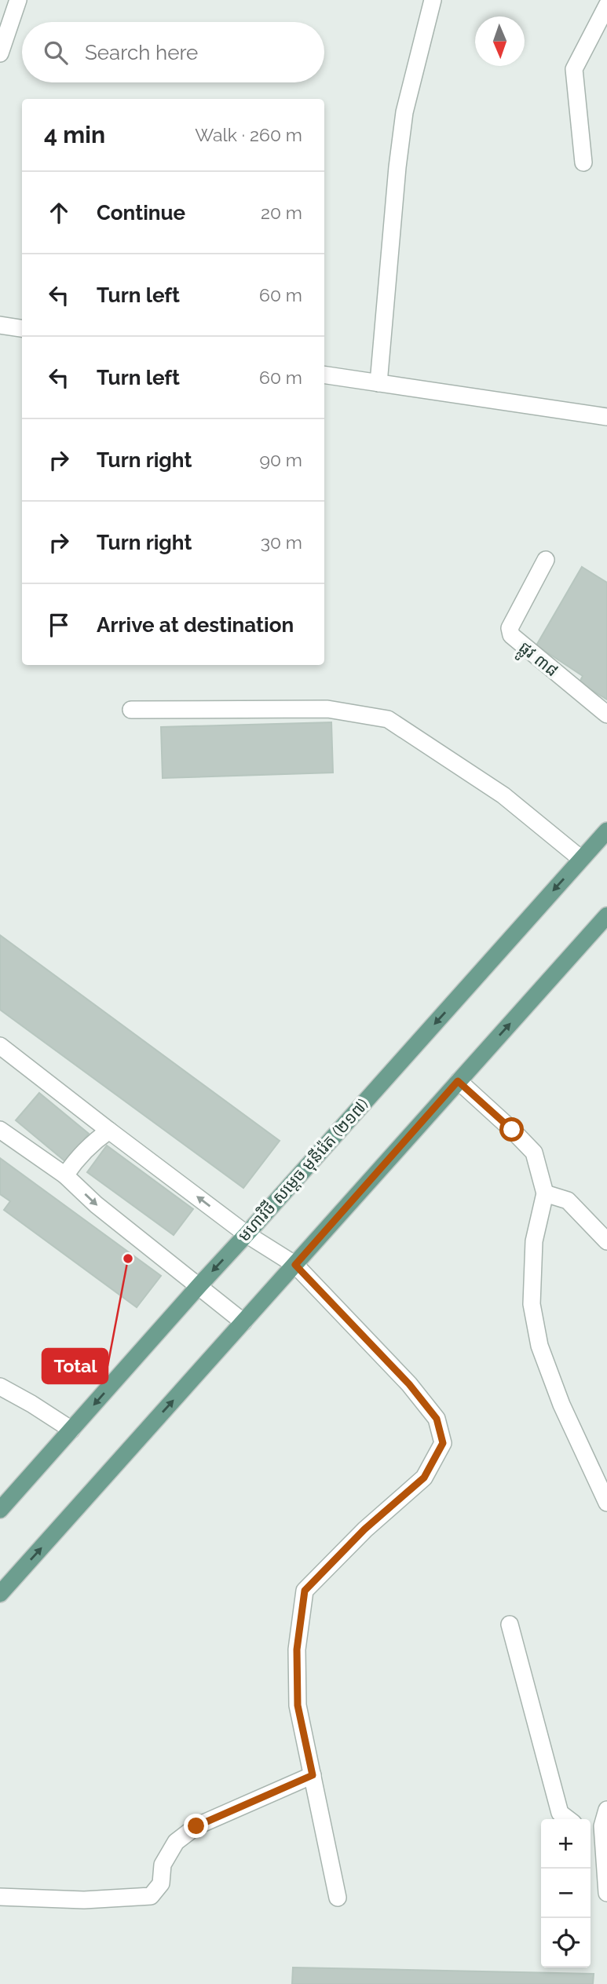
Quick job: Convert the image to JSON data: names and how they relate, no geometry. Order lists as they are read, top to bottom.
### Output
{
  "streets": {
    "main road": ["មហាវិថី សម្តេច មុនីរ៉េត (២១៧)"],
    "street": ["ផ្លូវ ៣៨"]
  },
  "places": ["Total"],
  "north": "bottom",
  "page": {
    "search": "Search here",
    "heading": ["4 min", "Walk · 260 m"],
    "list": [
      ["Continue", "20 m"],
      ["Turn left", "60 m"],
      ["Turn left", "60 m"],
      ["Turn right", "90 m"],
      ["Turn right", "30 m"],
      "Arrive at destination"
    ],
    "map_buttons": ["+", "−"]
  }
}
